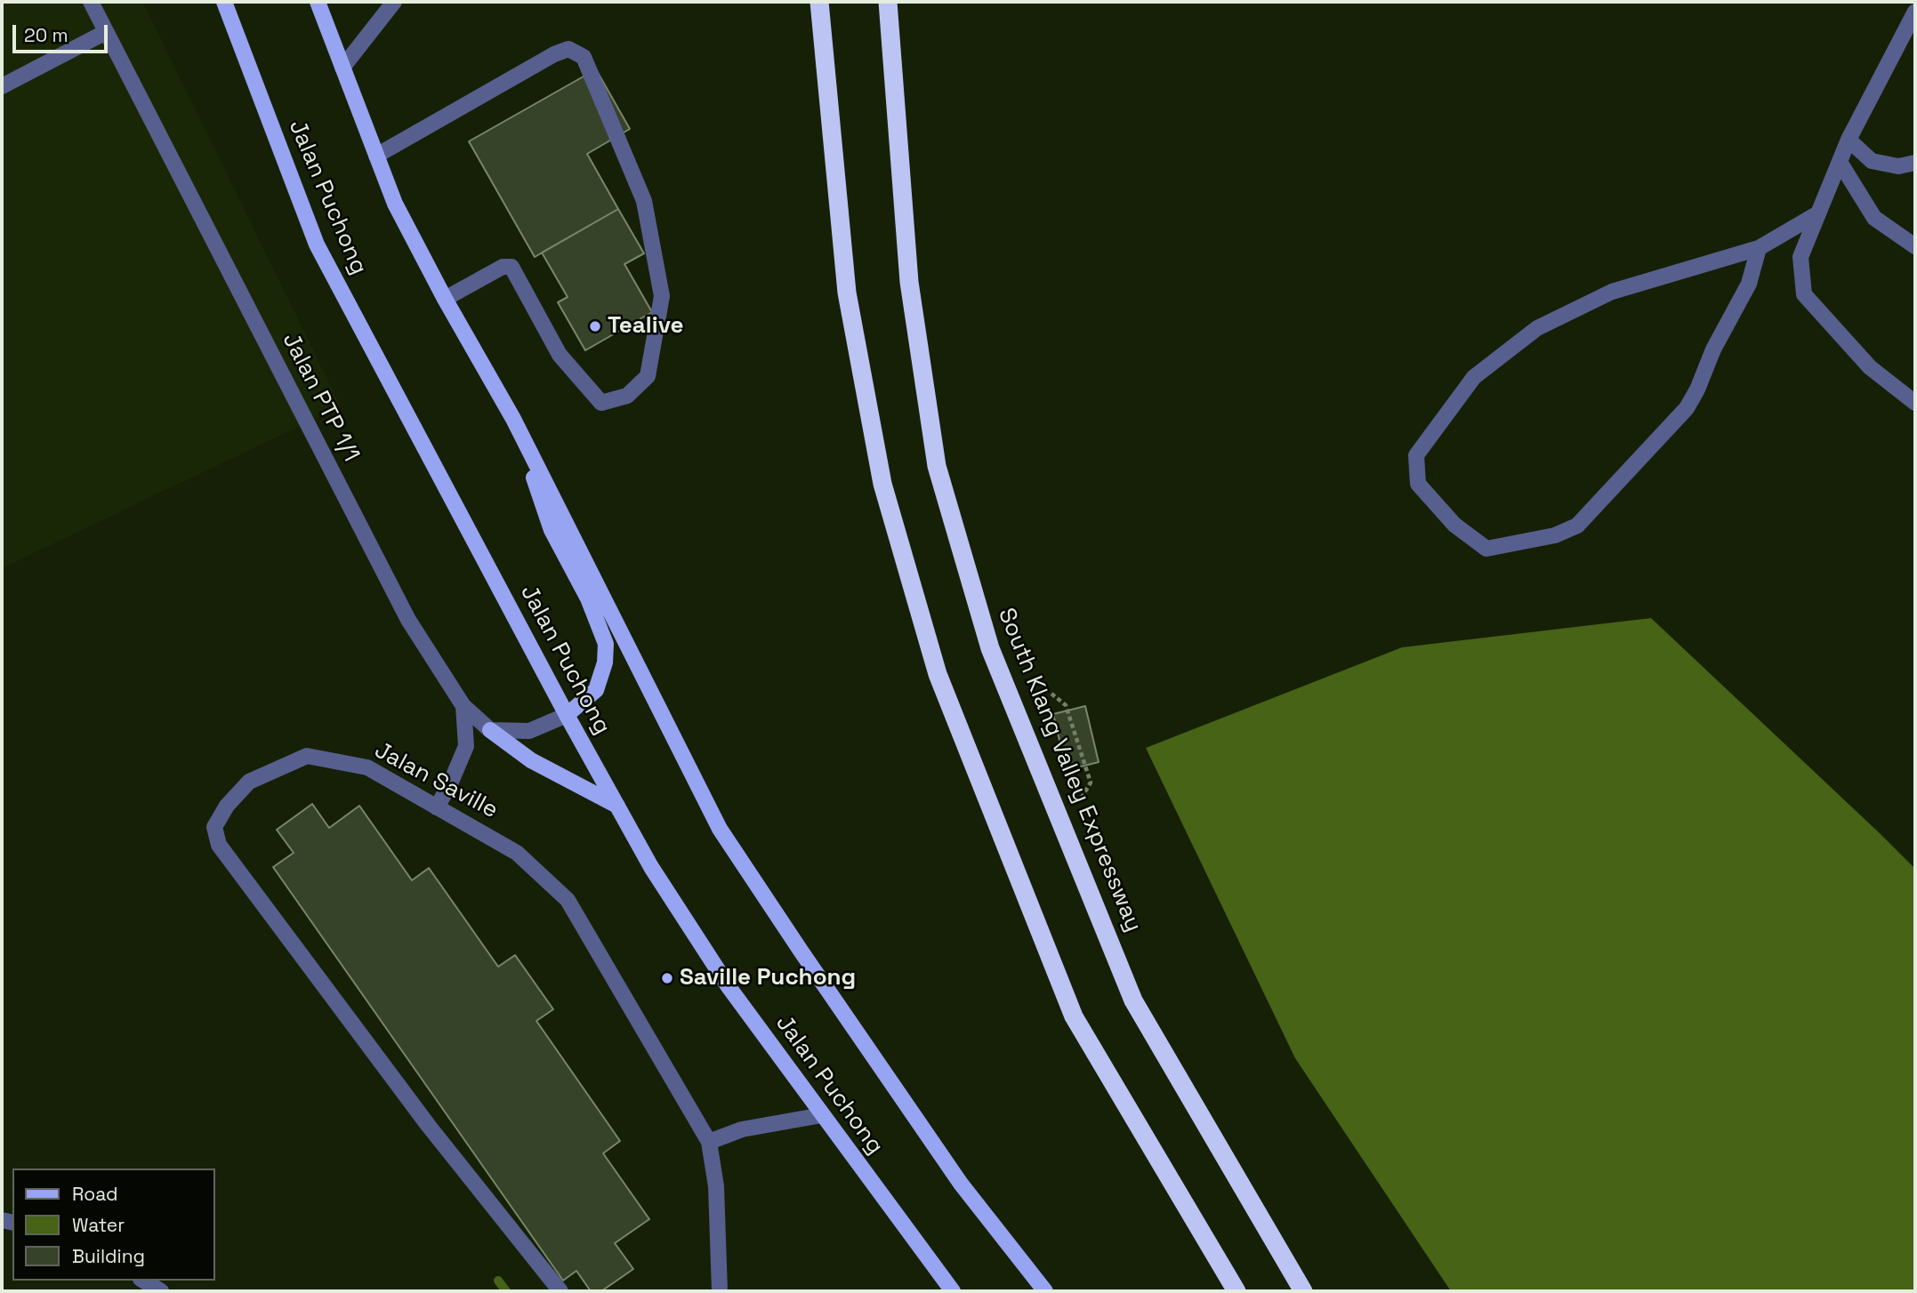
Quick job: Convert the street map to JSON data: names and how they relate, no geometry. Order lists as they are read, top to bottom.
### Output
{
  "streets": {
    "highway": ["South Klang Valley Expressway"],
    "main road": ["Jalan Puchong"],
    "street": ["Jalan PTP 1/1", "Jalan Saville"]
  },
  "places": ["Tealive", "Saville Puchong"],
  "legend": ["Road", "Water", "Building"],
  "scale_bar": "20 m"
}
